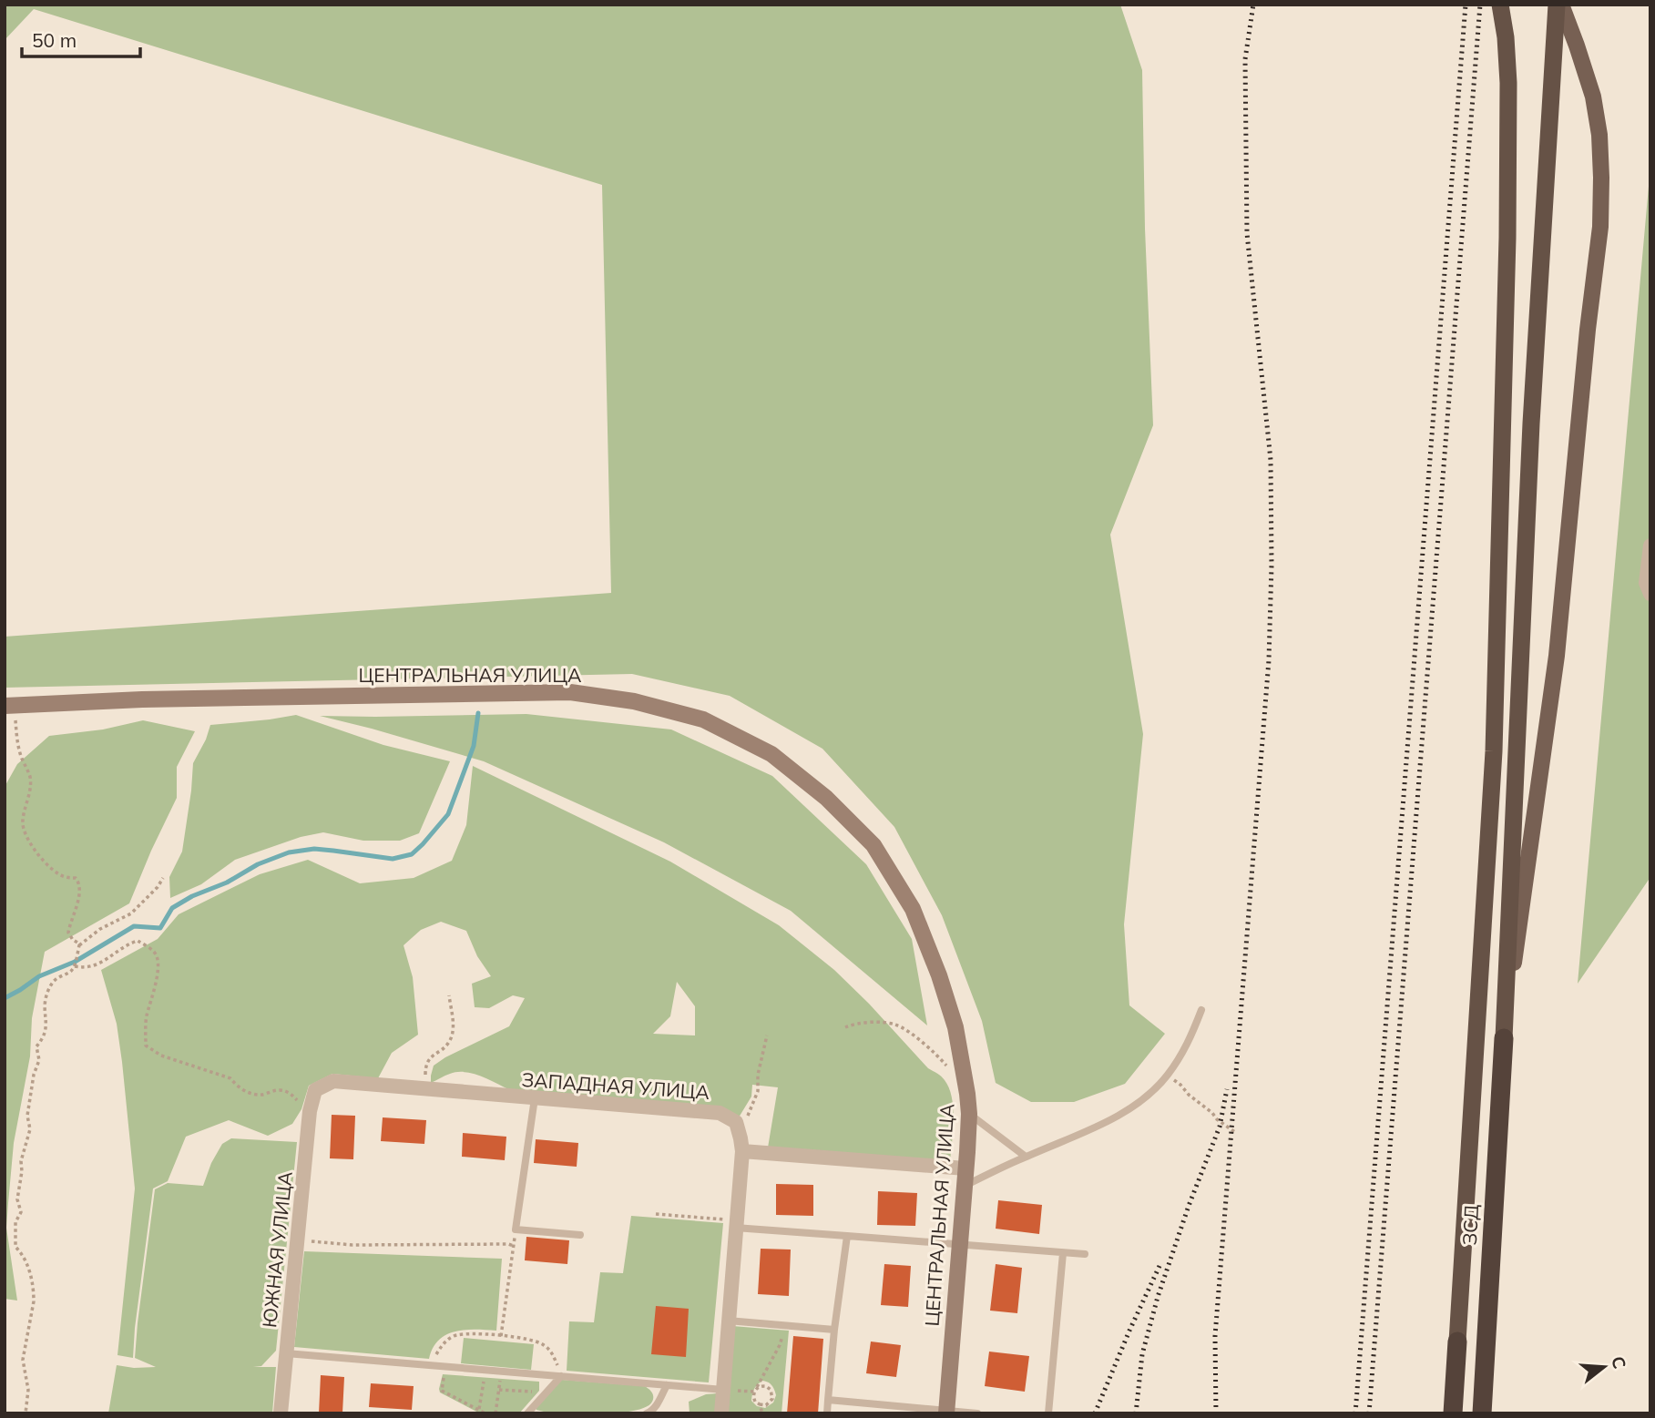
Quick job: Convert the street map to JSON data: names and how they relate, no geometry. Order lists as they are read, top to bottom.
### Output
{
  "streets": {
    "highway": ["ЗСД"],
    "main road": ["ЦЕНТРАЛЬНАЯ УЛИЦА"],
    "street": ["ЗАПАДНАЯ УЛИЦА", "ЮЖНАЯ УЛИЦА"]
  },
  "crossings": [
    ["ЗАПАДНАЯ УЛИЦА", "ЮЖНАЯ УЛИЦА"]
  ],
  "scale_bar": "50 m",
  "north": "right"
}
